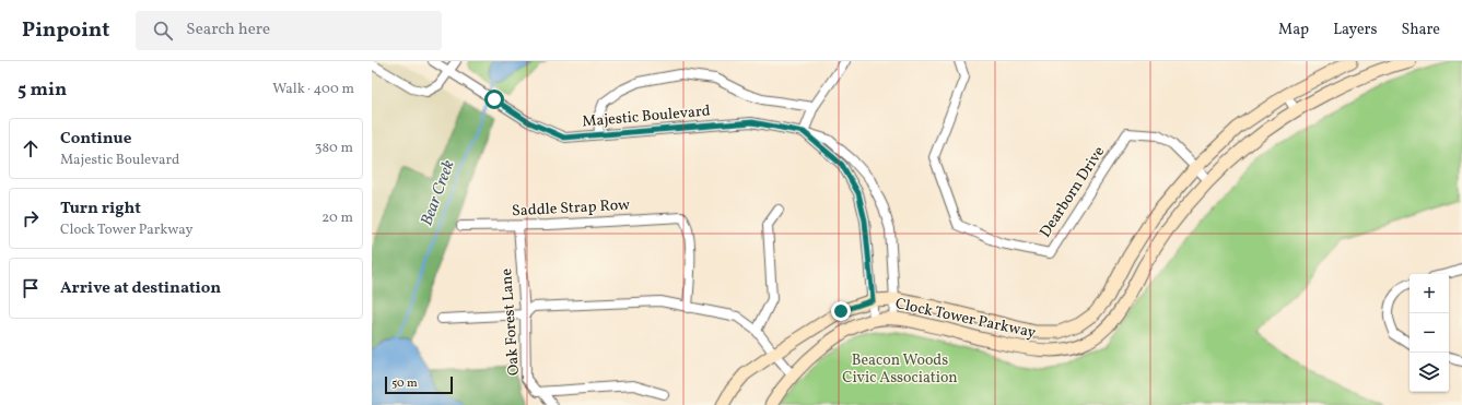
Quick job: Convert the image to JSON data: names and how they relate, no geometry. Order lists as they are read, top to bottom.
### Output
{
  "streets": {
    "street": [
      "Majestic Boulevard",
      "Dearborn Drive",
      "Saddle Strap Row",
      "Clock Tower Parkway",
      "Oak Forest Lane"
    ]
  },
  "crossings": [
    ["Majestic Boulevard", "Clock Tower Parkway"],
    ["Dearborn Drive", "Clock Tower Parkway"],
    ["Saddle Strap Row", "Oak Forest Lane"]
  ],
  "water": ["Bear Creek"],
  "parks": ["Beacon Woods Civic Association"],
  "scale_bar": "50 m",
  "page": {
    "header": "Pinpoint",
    "search": "Search here",
    "nav": ["Map", "Layers", "Share"],
    "heading": ["5 min", "Walk · 400 m"],
    "list": [
      ["Continue", "Majestic Boulevard", "380 m"],
      ["Turn right", "Clock Tower Parkway", "20 m"],
      "Arrive at destination"
    ],
    "map_buttons": ["+", "−"],
    "scale": "50 m"
  }
}
